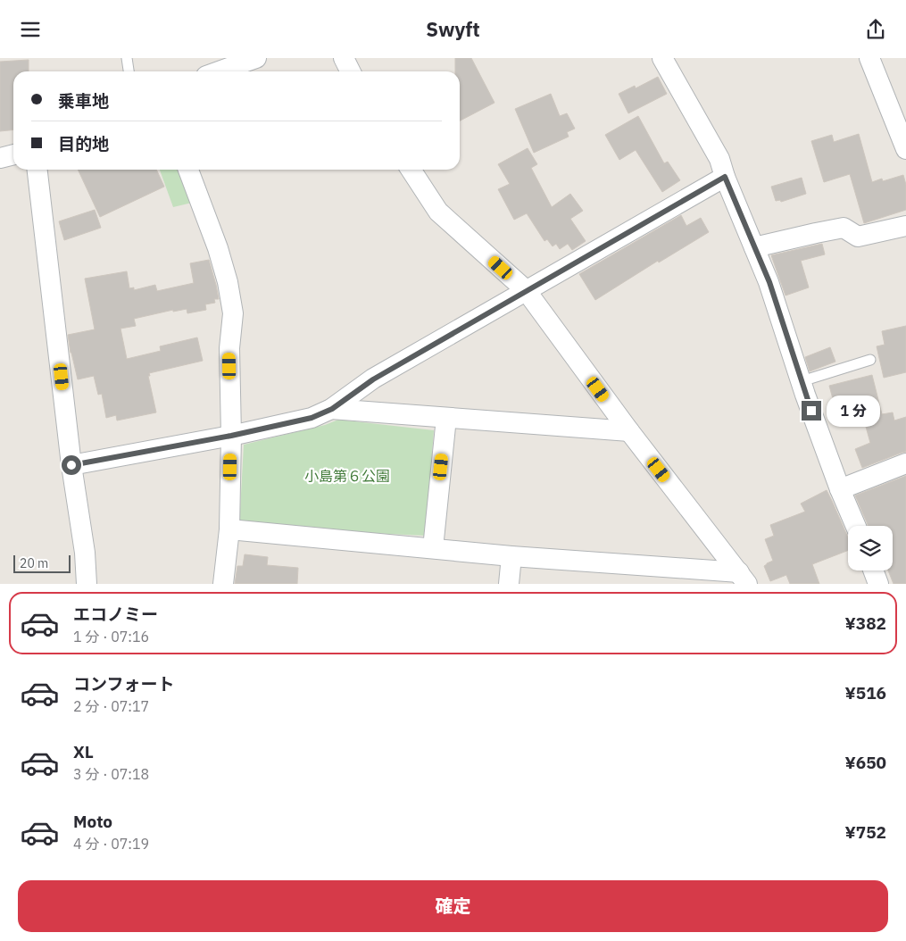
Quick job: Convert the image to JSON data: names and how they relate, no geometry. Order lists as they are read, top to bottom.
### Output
{
  "parks": ["小島第６公園"],
  "scale_bar": "20 m",
  "page": {
    "header": "Swyft",
    "banner": ["乗車地", "目的地"],
    "bubble": "1 分",
    "scale": "20 m",
    "list": [
      {
        "name": "エコノミー",
        "note": "1 分 · 07:16",
        "value": "¥382"
      },
      {
        "name": "コンフォート",
        "note": "2 分 · 07:17",
        "value": "¥516"
      },
      {
        "name": "XL",
        "note": "3 分 · 07:18",
        "value": "¥650"
      },
      {
        "name": "Moto",
        "note": "4 分 · 07:19",
        "value": "¥752"
      }
    ],
    "buttons": "確定"
  }
}
